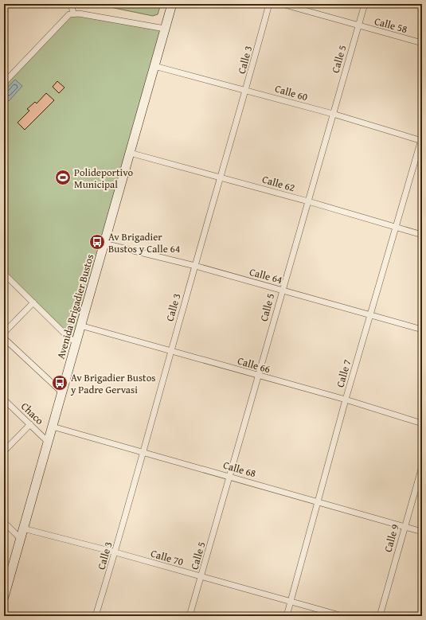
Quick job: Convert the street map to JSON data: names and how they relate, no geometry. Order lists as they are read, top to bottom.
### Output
{
  "streets": {
    "street": [
      "Calle 58",
      "Calle 5",
      "Calle 3",
      "Calle 60",
      "Calle 62",
      "Calle 64",
      "Avenida Brigadier Bustos",
      "Calle 66",
      "Calle 7",
      "Chaco",
      "Calle 68",
      "Calle 9",
      "Calle 70"
    ]
  },
  "crossings": [
    ["Calle 58", "Calle 5"],
    ["Calle 5", "Calle 60"],
    ["Calle 5", "Calle 62"],
    ["Calle 5", "Calle 64"],
    ["Calle 5", "Calle 66"],
    ["Calle 5", "Calle 68"],
    ["Calle 5", "Calle 70"],
    ["Calle 3", "Calle 60"],
    ["Calle 3", "Calle 62"],
    ["Calle 3", "Calle 64"],
    ["Calle 3", "Calle 66"],
    ["Calle 3", "Calle 68"],
    ["Calle 3", "Calle 70"],
    ["Calle 60", "Avenida Brigadier Bustos"],
    ["Calle 60", "Calle 7"],
    ["Calle 62", "Avenida Brigadier Bustos"],
    ["Calle 62", "Calle 7"],
    ["Calle 64", "Avenida Brigadier Bustos"],
    ["Calle 64", "Calle 7"],
    ["Avenida Brigadier Bustos", "Calle 66"],
    ["Avenida Brigadier Bustos", "Chaco"],
    ["Avenida Brigadier Bustos", "Calle 68"],
    ["Avenida Brigadier Bustos", "Calle 70"],
    ["Calle 66", "Calle 7"],
    ["Calle 7", "Calle 68"],
    ["Calle 7", "Calle 70"],
    ["Calle 68", "Calle 9"]
  ],
  "places": {
    "sports": ["Polideportivo Municipal"],
    "bus stop": ["Av Brigadier Bustos y Calle 64", "Av Brigadier Bustos y Padre Gervasi"]
  }
}
